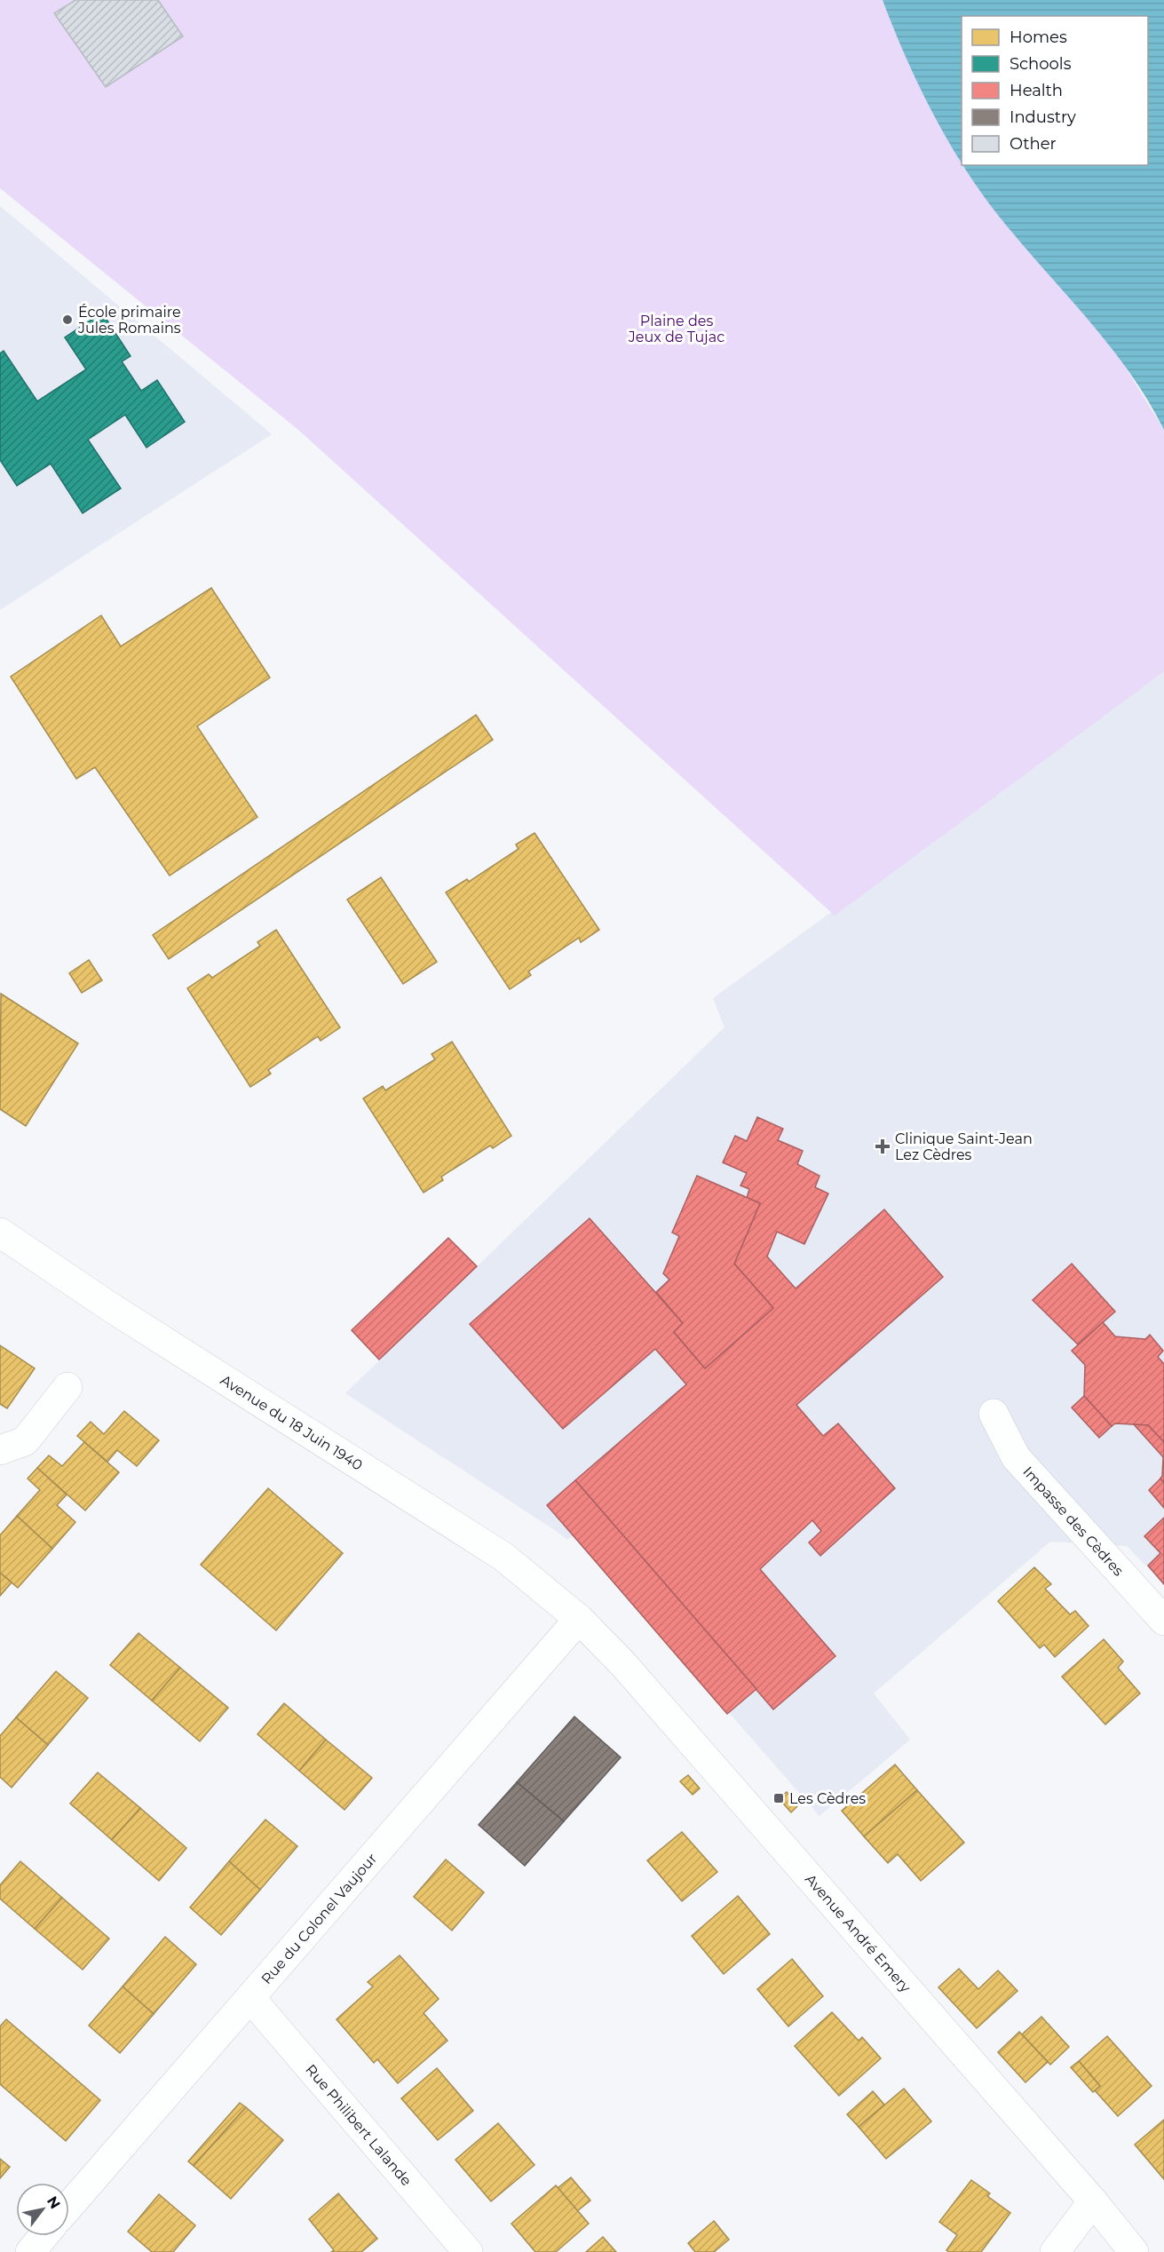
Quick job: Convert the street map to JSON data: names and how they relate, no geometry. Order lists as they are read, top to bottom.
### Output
{
  "streets": {
    "street": [
      "Avenue du 18 Juin 1940",
      "Impasse des Cèdres",
      "Rue du Colonel Vaujour",
      "Avenue André Emery",
      "Rue Philibert Lalande"
    ]
  },
  "crossings": [
    ["Avenue du 18 Juin 1940", "Rue du Colonel Vaujour"],
    ["Avenue du 18 Juin 1940", "Avenue André Emery"],
    ["Rue du Colonel Vaujour", "Avenue André Emery"],
    ["Rue du Colonel Vaujour", "Rue Philibert Lalande"]
  ],
  "parks": ["Plaine des Jeux de Tujac"],
  "places": {
    "other": ["École primaire Jules Romains"],
    "health": ["Clinique Saint-Jean Lez Cèdres"],
    "transit": ["Les Cèdres"]
  },
  "legend": [
    "Homes",
    "Schools",
    "Health",
    "Industry",
    "Other"
  ],
  "north": "top right"
}
